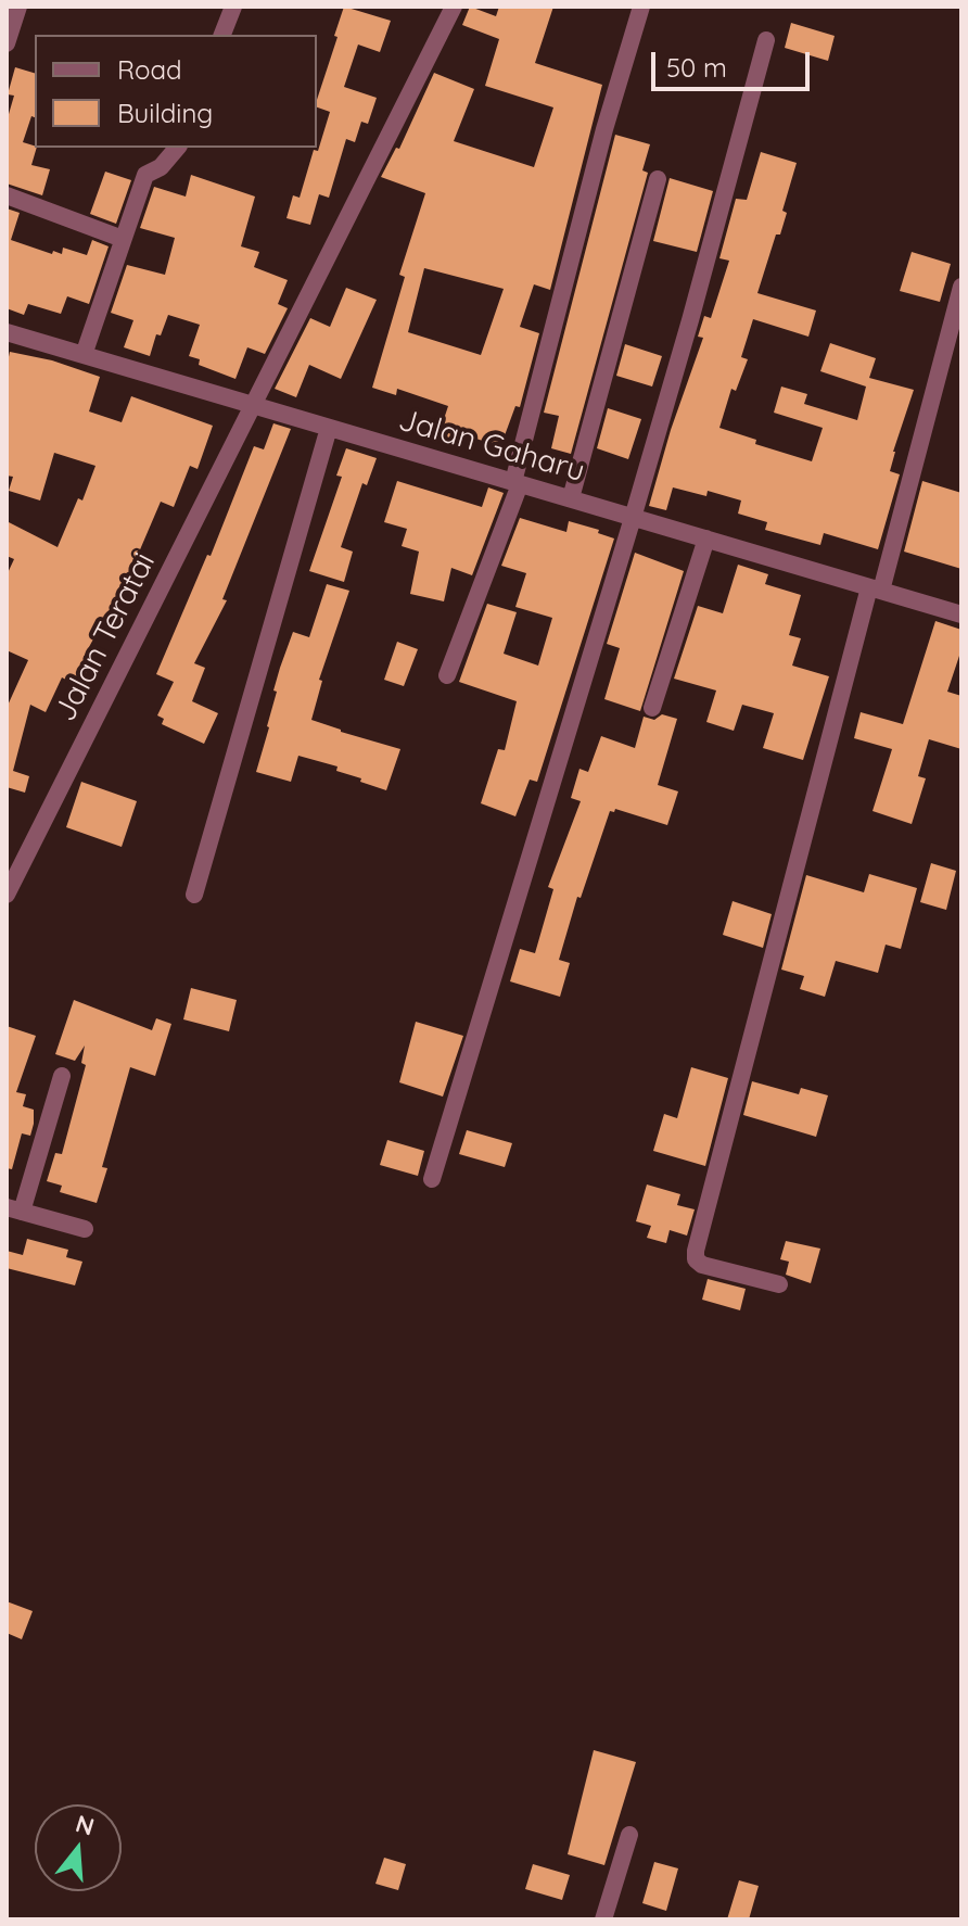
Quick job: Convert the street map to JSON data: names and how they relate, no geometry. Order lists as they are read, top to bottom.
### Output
{
  "streets": {
    "street": ["Jalan Gaharu", "Jalan Teratai"]
  },
  "crossings": [
    ["Jalan Gaharu", "Jalan Teratai"]
  ],
  "legend": ["Road", "Building"],
  "scale_bar": "50 m",
  "north": "top"
}
